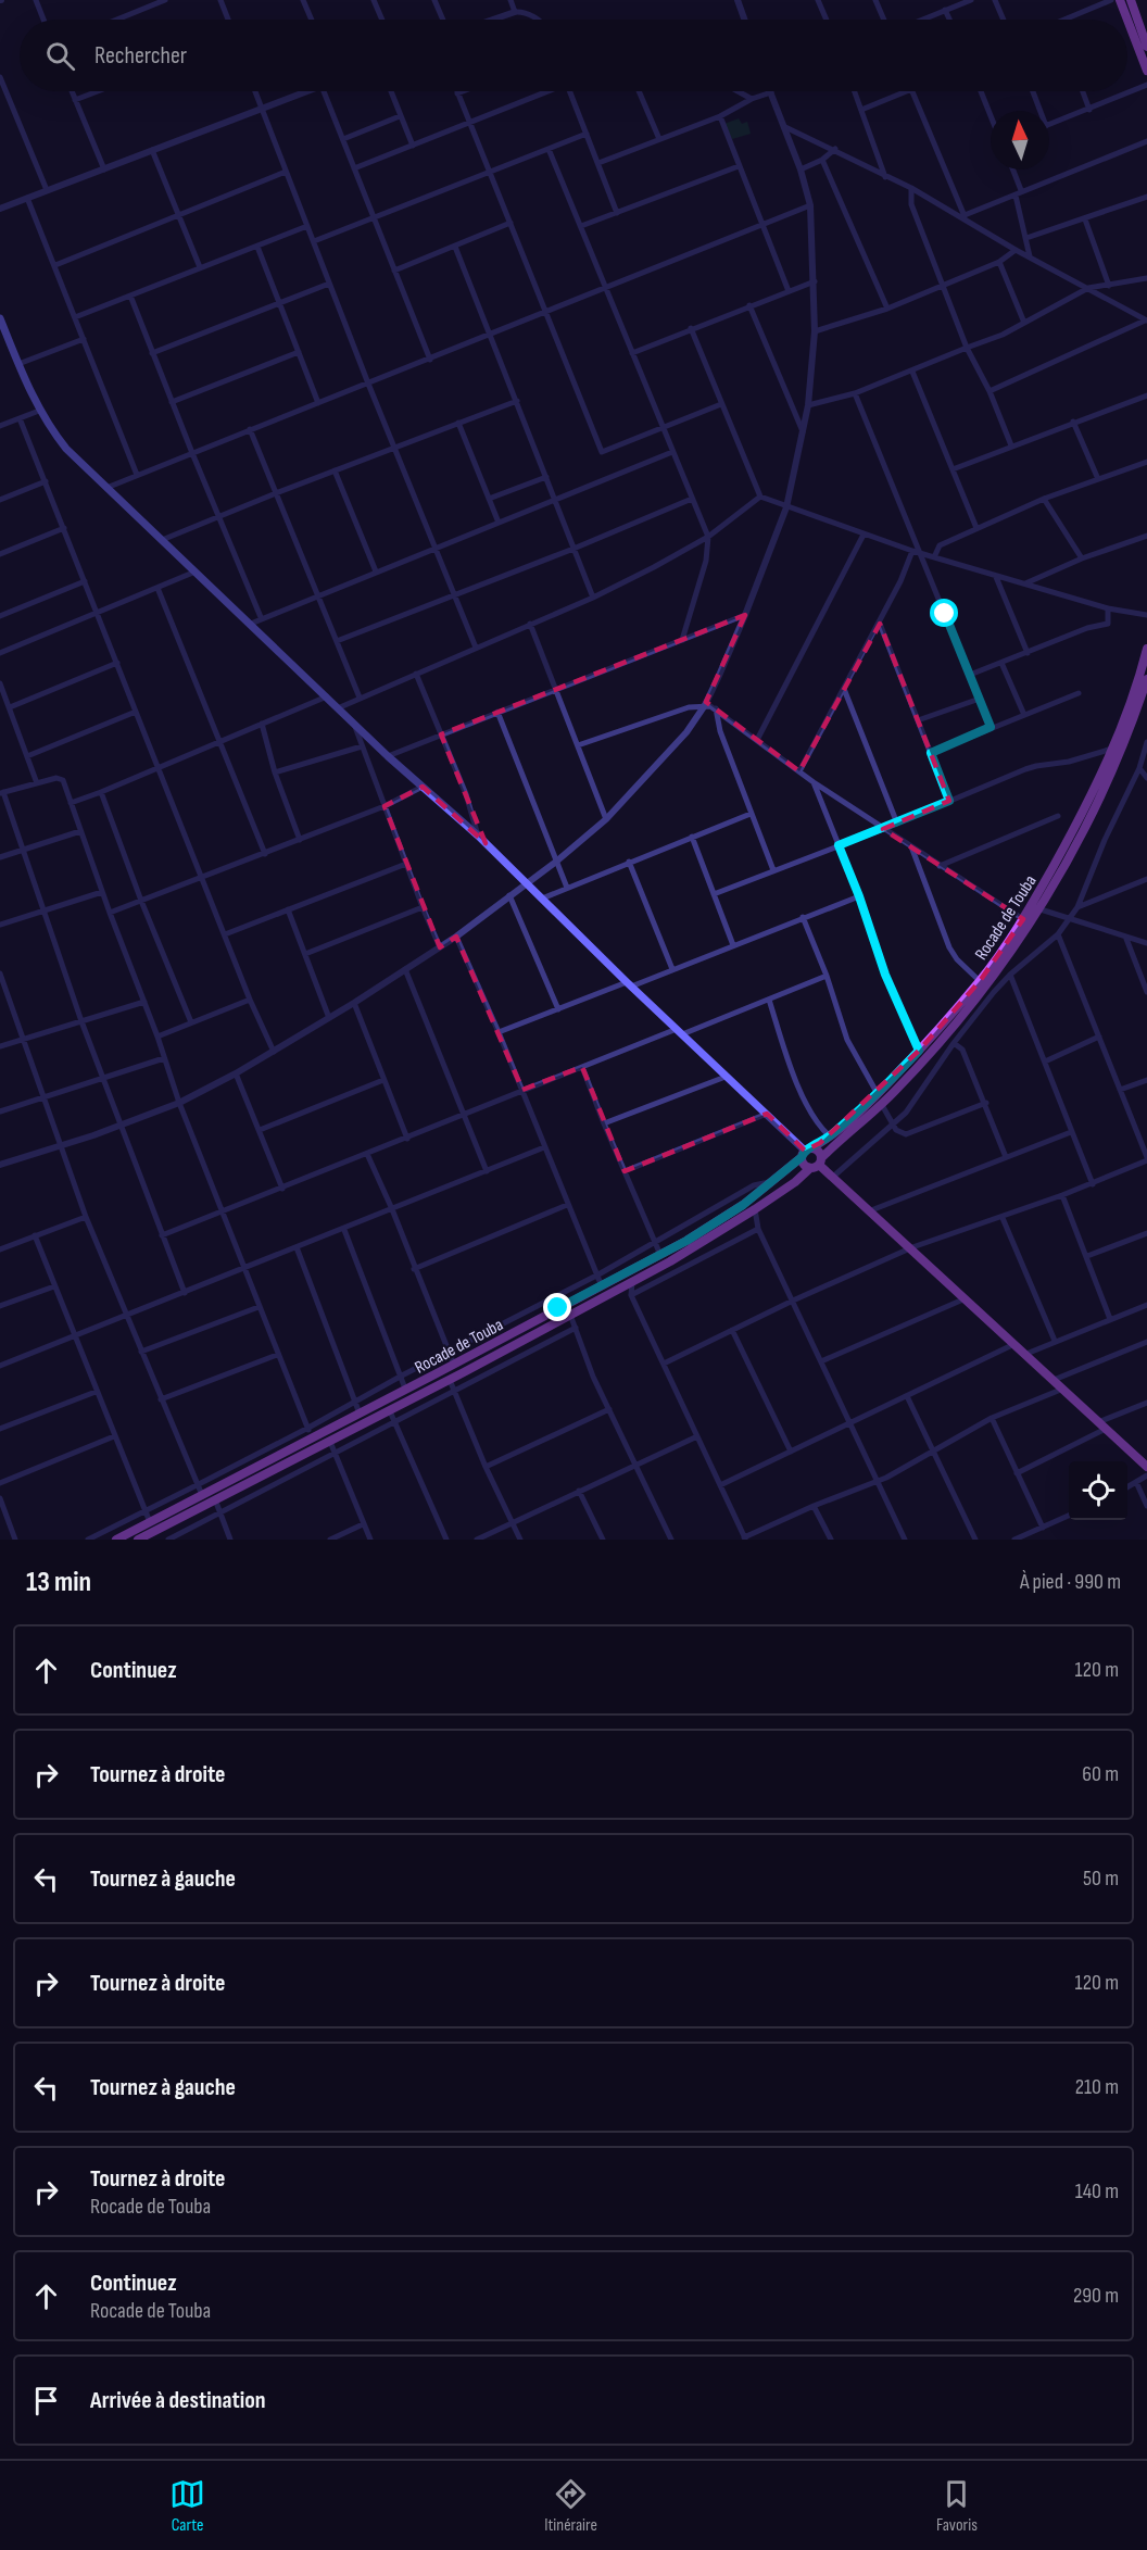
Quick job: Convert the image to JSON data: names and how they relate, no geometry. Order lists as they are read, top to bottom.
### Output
{
  "streets": {
    "main road": ["Rocade de Touba"]
  },
  "north": "top",
  "page": {
    "search": "Rechercher",
    "heading": ["13 min", "À pied · 990 m"],
    "list": [
      ["Continuez", "120 m"],
      ["Tournez à droite", "60 m"],
      ["Tournez à gauche", "50 m"],
      ["Tournez à droite", "120 m"],
      ["Tournez à gauche", "210 m"],
      ["Tournez à droite", "Rocade de Touba", "140 m"],
      ["Continuez", "Rocade de Touba", "290 m"],
      "Arrivée à destination"
    ],
    "nav": ["Carte", "Itinéraire", "Favoris"]
  }
}
